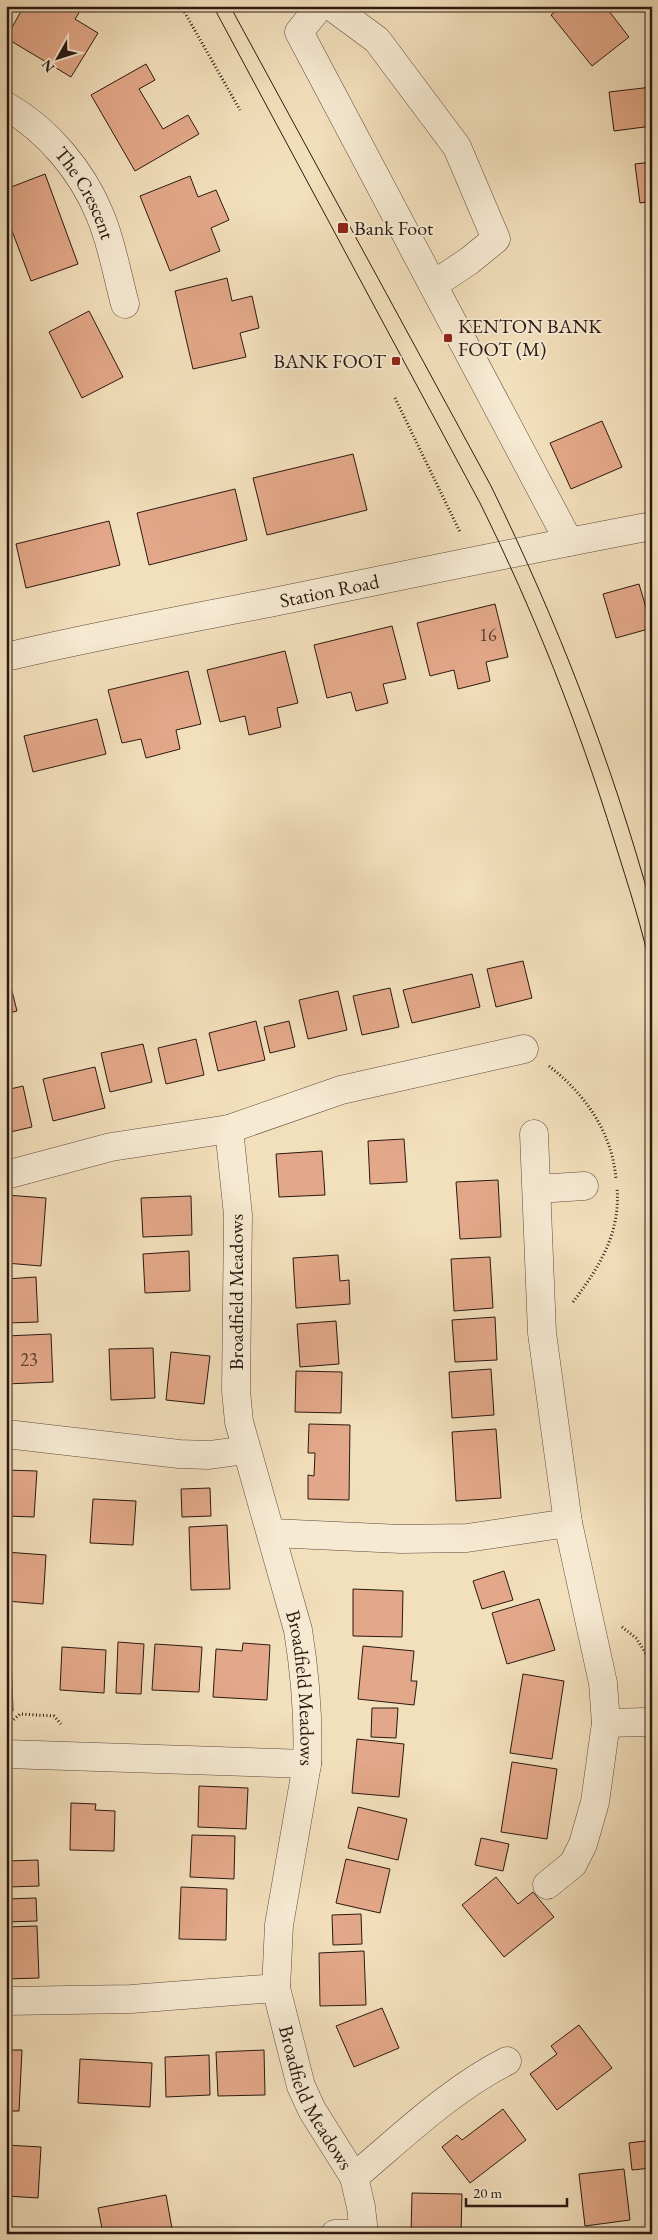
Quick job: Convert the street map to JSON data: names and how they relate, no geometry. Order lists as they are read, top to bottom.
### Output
{
  "streets": {
    "street": ["The Crescent", "Station Road", "Broadfield Meadows"]
  },
  "places": {
    "transit": ["Bank Foot", "KENTON BANK FOOT (M)", "BANK FOOT"]
  },
  "house_numbers": ["16", "23"],
  "scale_bar": "20 m",
  "north": "bottom left"
}
